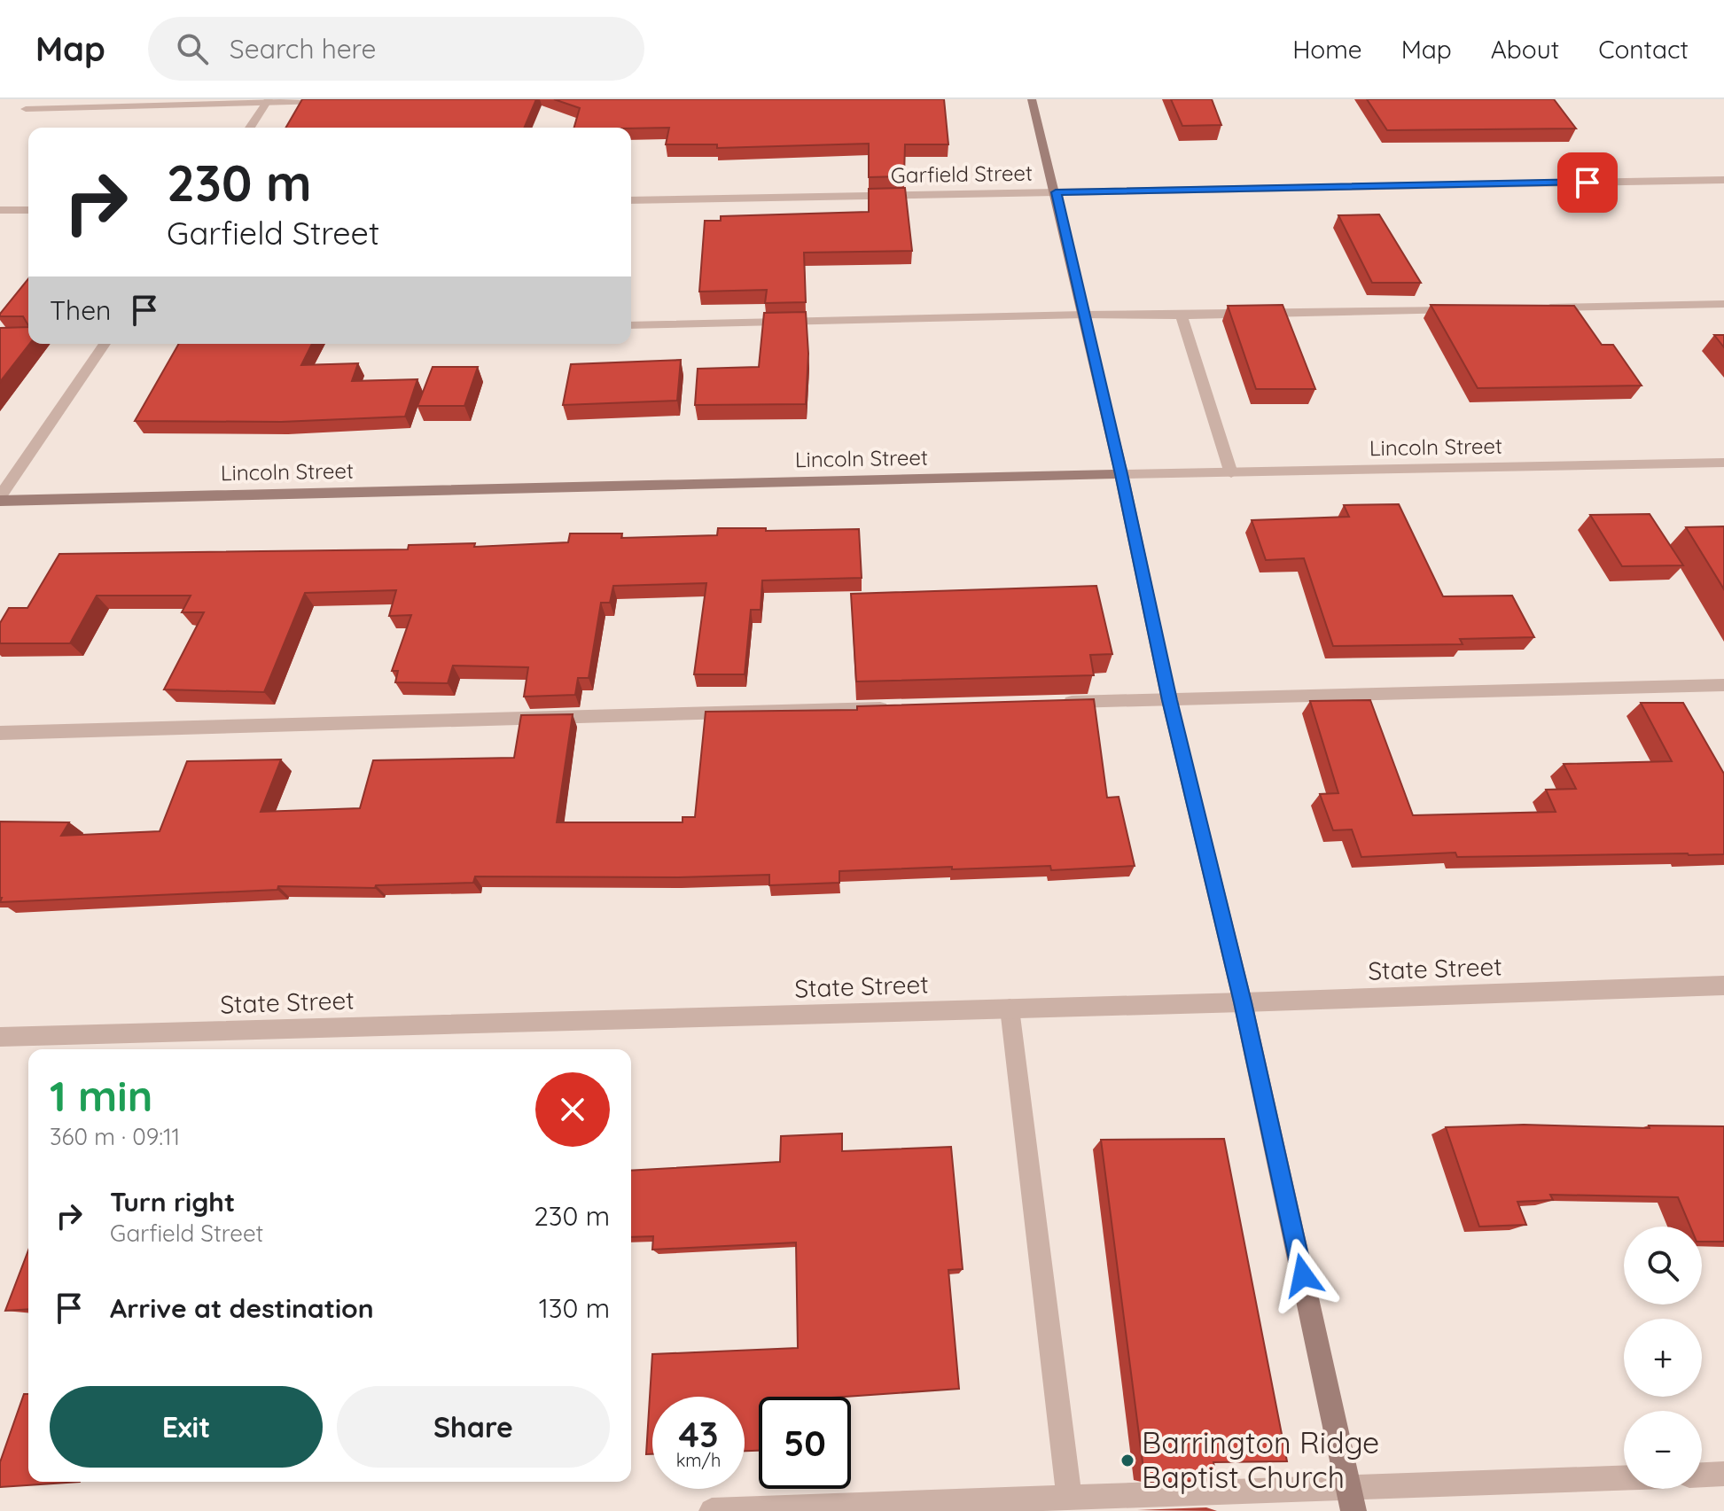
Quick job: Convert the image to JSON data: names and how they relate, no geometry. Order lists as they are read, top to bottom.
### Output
{
  "streets": {
    "main road": ["Lincoln Street"],
    "street": ["Garfield Street", "State Street"]
  },
  "places": ["Barrington Ridge Baptist Church"],
  "page": {
    "header": "Map",
    "search": "Search here",
    "nav": [
      "Home",
      "Map",
      "About",
      "Contact"
    ],
    "turn": ["230 m", "Garfield Street"],
    "then": "Then",
    "heading": ["1 min", "360 m · 09:11"],
    "list": [
      {
        "name": "Turn right",
        "note": "Garfield Street",
        "value": "230 m"
      },
      {
        "name": "Arrive at destination",
        "value": "130 m"
      }
    ],
    "map_buttons": ["+", "−"],
    "buttons": ["Exit", "Share"],
    "speed": "43 km/h",
    "limit": "50"
  }
}
